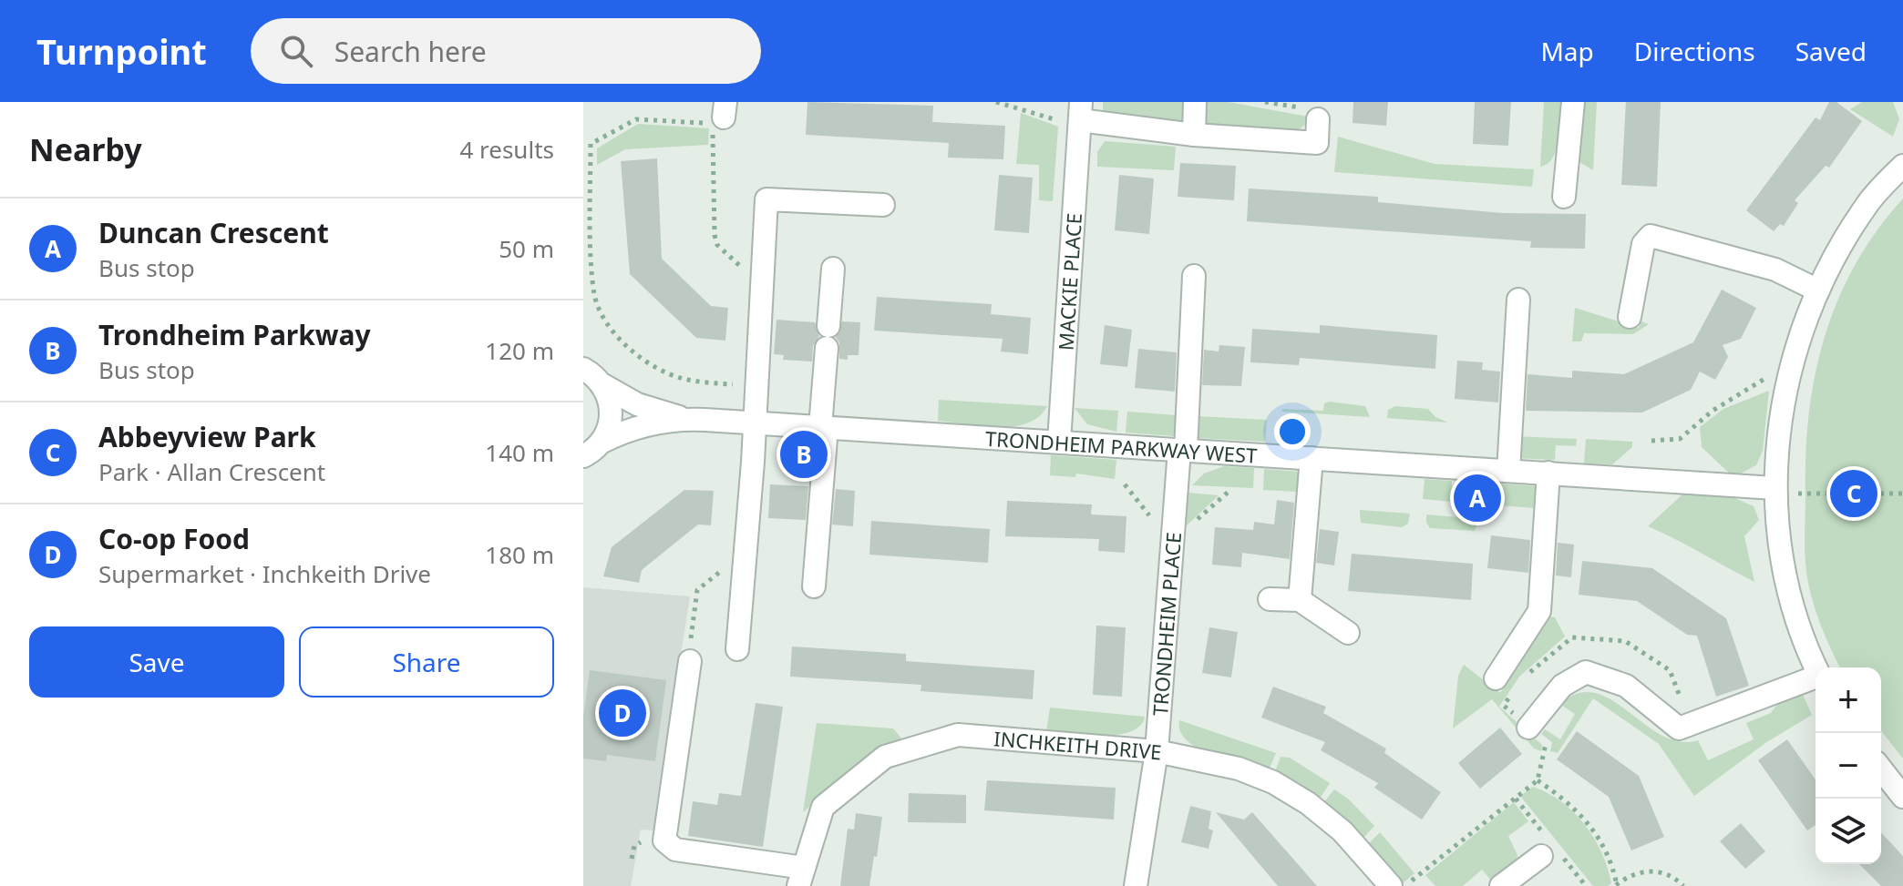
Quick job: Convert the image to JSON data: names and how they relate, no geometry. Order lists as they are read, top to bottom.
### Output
{
  "streets": {
    "street": [
      "MACKIE PLACE",
      "TRONDHEIM PARKWAY WEST",
      "TRONDHEIM PLACE",
      "INCHKEITH DRIVE"
    ]
  },
  "crossings": [
    ["MACKIE PLACE", "TRONDHEIM PARKWAY WEST"],
    ["TRONDHEIM PARKWAY WEST", "TRONDHEIM PLACE"],
    ["TRONDHEIM PLACE", "INCHKEITH DRIVE"]
  ],
  "page": {
    "header": "Turnpoint",
    "search": "Search here",
    "nav": ["Map", "Directions", "Saved"],
    "heading": ["Nearby", "4 results"],
    "list": [
      {
        "mark": "A",
        "name": "Duncan Crescent",
        "note": "Bus stop",
        "value": "50 m"
      },
      {
        "mark": "B",
        "name": "Trondheim Parkway",
        "note": "Bus stop",
        "value": "120 m"
      },
      {
        "mark": "C",
        "name": "Abbeyview Park",
        "note": "Park · Allan Crescent",
        "value": "140 m"
      },
      {
        "mark": "D",
        "name": "Co-op Food",
        "note": "Supermarket · Inchkeith Drive",
        "value": "180 m"
      }
    ],
    "pins": [
      "B",
      "C",
      "A",
      "D"
    ],
    "buttons": ["Save", "Share"],
    "map_buttons": ["+", "−"]
  }
}
